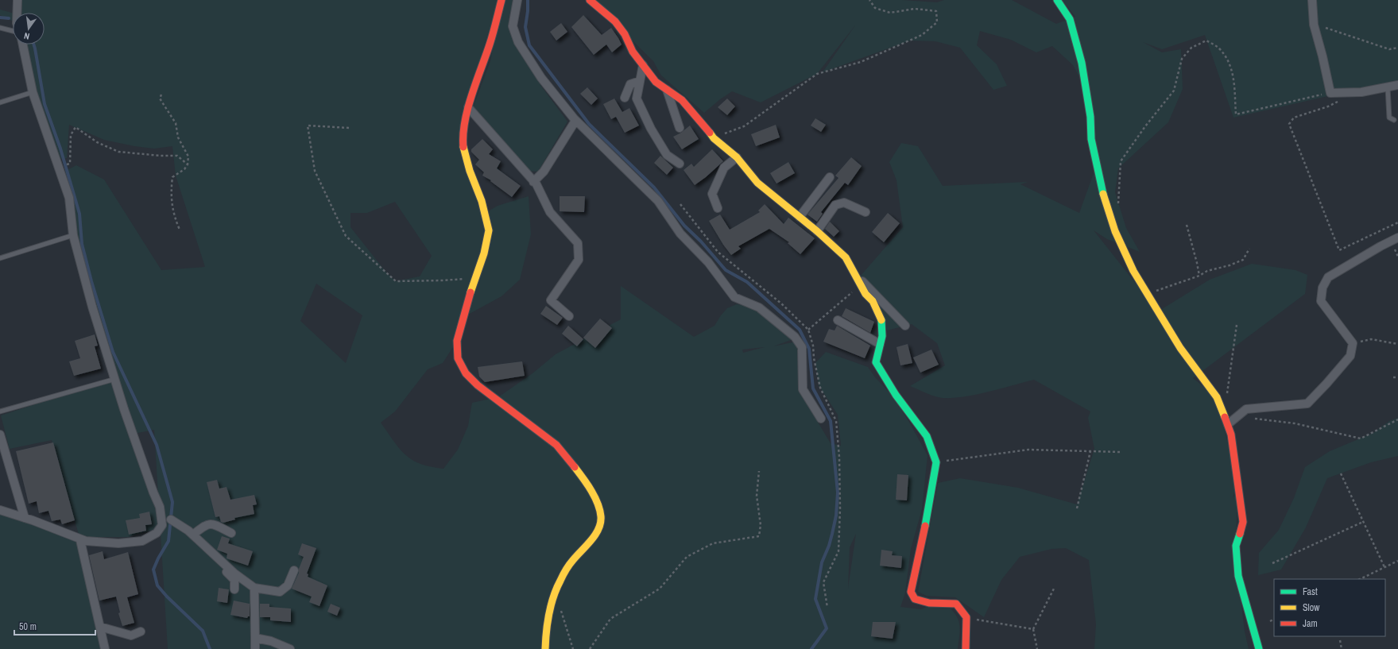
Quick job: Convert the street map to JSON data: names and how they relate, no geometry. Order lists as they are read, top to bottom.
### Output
{
  "legend": ["Fast", "Slow", "Jam"],
  "scale_bar": "50 m",
  "north": "bottom"
}
